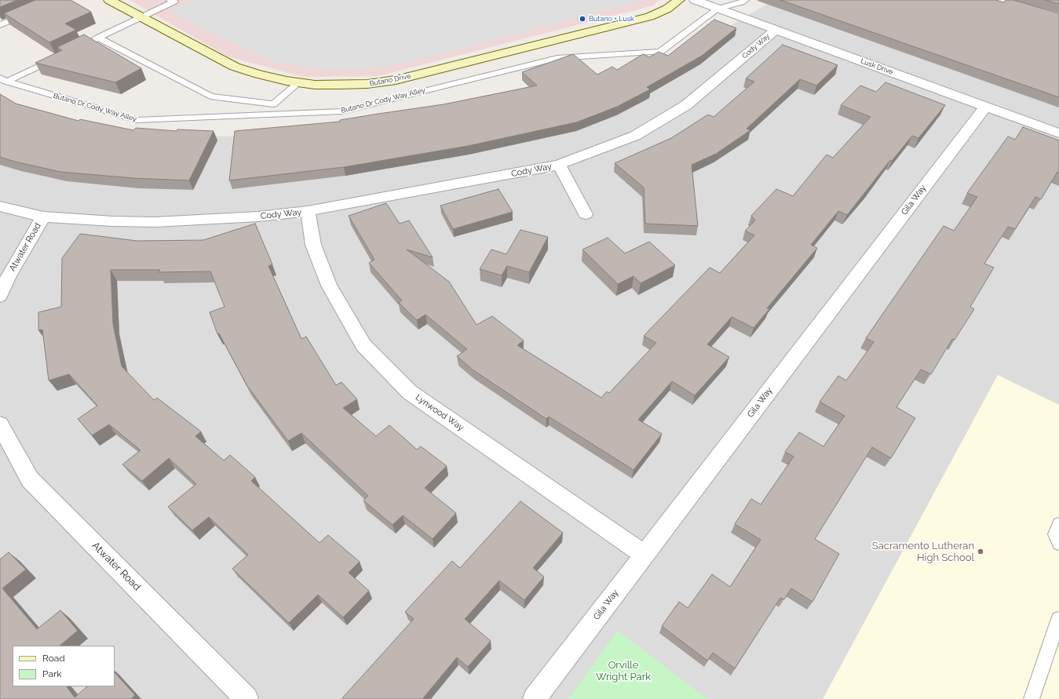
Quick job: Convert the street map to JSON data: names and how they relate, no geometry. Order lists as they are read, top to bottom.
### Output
{
  "streets": {
    "street": [
      "Cody Way",
      "Lusk Drive",
      "Butano Drive",
      "Gila Way",
      "Atwater Road",
      "Lynwood Way"
    ],
    "lane": ["Butano Dr Cody Way Alley"]
  },
  "crossings": [
    ["Cody Way", "Lusk Drive"],
    ["Cody Way", "Atwater Road"],
    ["Cody Way", "Lynwood Way"],
    ["Lusk Drive", "Butano Dr Cody Way Alley"],
    ["Lusk Drive", "Gila Way"],
    ["Gila Way", "Lynwood Way"]
  ],
  "parks": ["Orville Wright Park"],
  "places": ["Butano + Lusk", "Sacramento Lutheran High School"],
  "legend": ["Road", "Park"]
}
